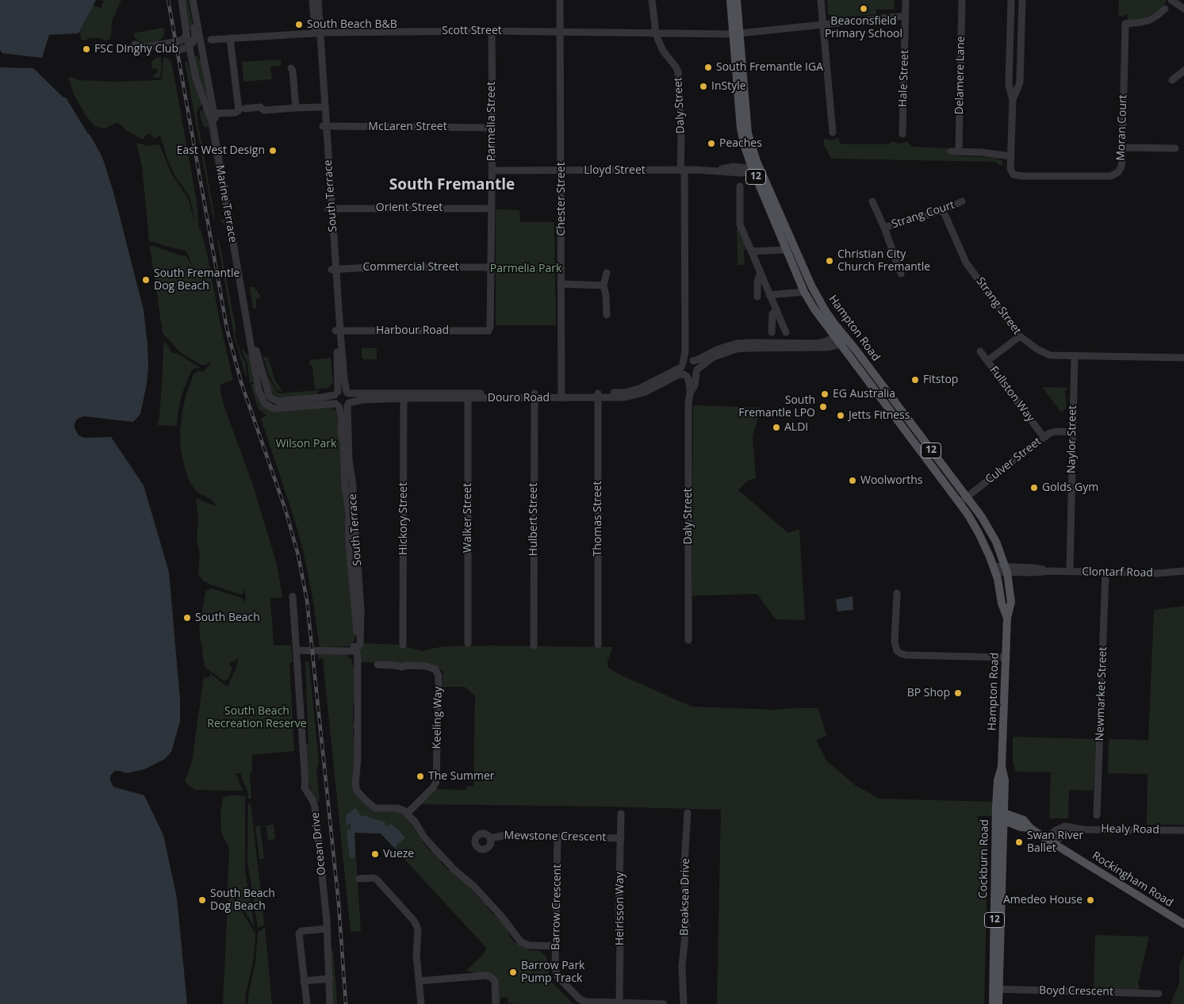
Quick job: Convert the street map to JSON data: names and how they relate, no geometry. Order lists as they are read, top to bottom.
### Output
{
  "streets": {
    "main road": [
      "12",
      "Hampton Road",
      "Cockburn Road",
      "Rockingham Road"
    ],
    "street": [
      "Scott Street",
      "Delamere Lane",
      "Hale Street",
      "Daly Street",
      "Parmelia Street",
      "McLaren Street",
      "Moran Court",
      "Lloyd Street",
      "South Terrace",
      "Chester Street",
      "Marine Terrace",
      "Orient Street",
      "Strang Court",
      "Commercial Street",
      "Strang Street",
      "Harbour Road",
      "Fullston Way",
      "Douro Road",
      "Naylor Street",
      "Culver Street",
      "Walker Street",
      "Hickory Street",
      "Thomas Street",
      "Hulbert Street",
      "Clontarf Road",
      "Newmarket Street",
      "Keeling Way",
      "Healy Road",
      "Mewstone Crescent",
      "Ocean Drive",
      "Breaksea Drive",
      "Barrow Crescent",
      "Heirisson Way",
      "Boyd Crescent"
    ]
  },
  "crossings": [
    ["Scott Street", "Hale Street"],
    ["Scott Street", "Daly Street"],
    ["Scott Street", "Parmelia Street"],
    ["Scott Street", "South Terrace"],
    ["Scott Street", "Chester Street"],
    ["Scott Street", "Hampton Road"],
    ["Daly Street", "Lloyd Street"],
    ["Daly Street", "Douro Road"],
    ["Parmelia Street", "McLaren Street"],
    ["Parmelia Street", "Lloyd Street"],
    ["Parmelia Street", "Orient Street"],
    ["Parmelia Street", "Commercial Street"],
    ["Parmelia Street", "Harbour Road"],
    ["McLaren Street", "South Terrace"],
    ["Lloyd Street", "Chester Street"],
    ["South Terrace", "Marine Terrace"],
    ["South Terrace", "Orient Street"],
    ["South Terrace", "Commercial Street"],
    ["South Terrace", "Harbour Road"],
    ["South Terrace", "Douro Road"],
    ["Chester Street", "Douro Road"],
    ["Marine Terrace", "Douro Road"],
    ["Strang Court", "Strang Street"],
    ["Strang Street", "Naylor Street"],
    ["Hampton Road", "Douro Road"],
    ["Hampton Road", "Culver Street"],
    ["Hampton Road", "Clontarf Road"],
    ["Hampton Road", "Cockburn Road"],
    ["Hampton Road", "Rockingham Road"],
    ["Fullston Way", "Culver Street"],
    ["Douro Road", "Walker Street"],
    ["Douro Road", "Hickory Street"],
    ["Douro Road", "Thomas Street"],
    ["Douro Road", "Hulbert Street"],
    ["Naylor Street", "Culver Street"],
    ["Naylor Street", "Clontarf Road"],
    ["Clontarf Road", "Newmarket Street"],
    ["Healy Road", "Rockingham Road"],
    ["Mewstone Crescent", "Barrow Crescent"],
    ["Mewstone Crescent", "Heirisson Way"],
    ["Cockburn Road", "Rockingham Road"],
    ["Cockburn Road", "Boyd Crescent"],
    ["Barrow Crescent", "Heirisson Way"]
  ],
  "districts": ["South Fremantle"],
  "parks": ["Parmelia Park", "Wilson Park", "South Beach Recreation Reserve"],
  "places": [
    "Beaconsfield Primary School",
    "South Beach B&B",
    "FSC Dinghy Club",
    "South Fremantle IGA",
    "InStyle",
    "Peaches",
    "East West Design",
    "Christian City Church Fremantle",
    "South Fremantle Dog Beach",
    "Fitstop",
    "EG Australia",
    "South Fremantle LPO",
    "Jetts Fitness",
    "ALDI",
    "Woolworths",
    "Golds Gym",
    "South Beach",
    "BP Shop",
    "The Summer",
    "Swan River Ballet",
    "Vueze",
    "South Beach Dog Beach",
    "Amedeo House",
    "Barrow Park Pump Track"
  ]
}
